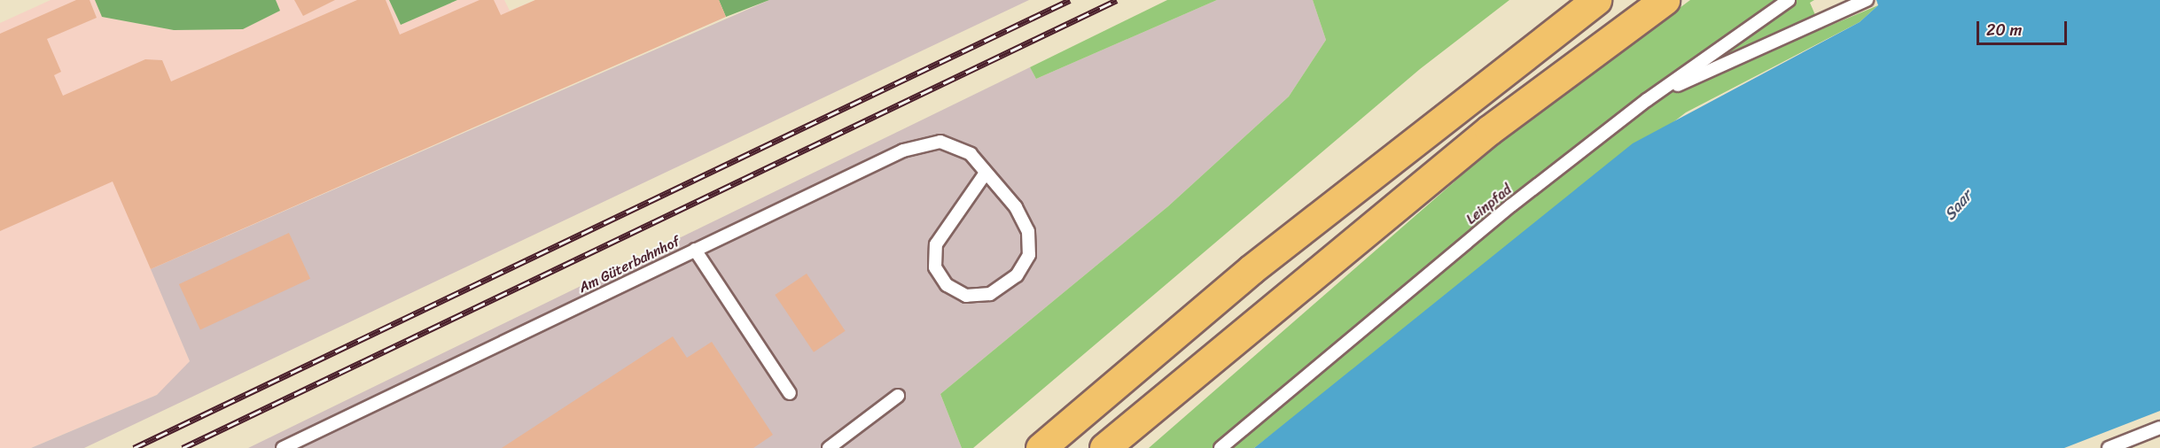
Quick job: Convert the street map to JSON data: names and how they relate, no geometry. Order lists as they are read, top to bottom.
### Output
{
  "streets": {
    "lane": ["Leinpfad", "Am Güterbahnhof"]
  },
  "water": ["Saar"],
  "scale_bar": "20 m"
}
